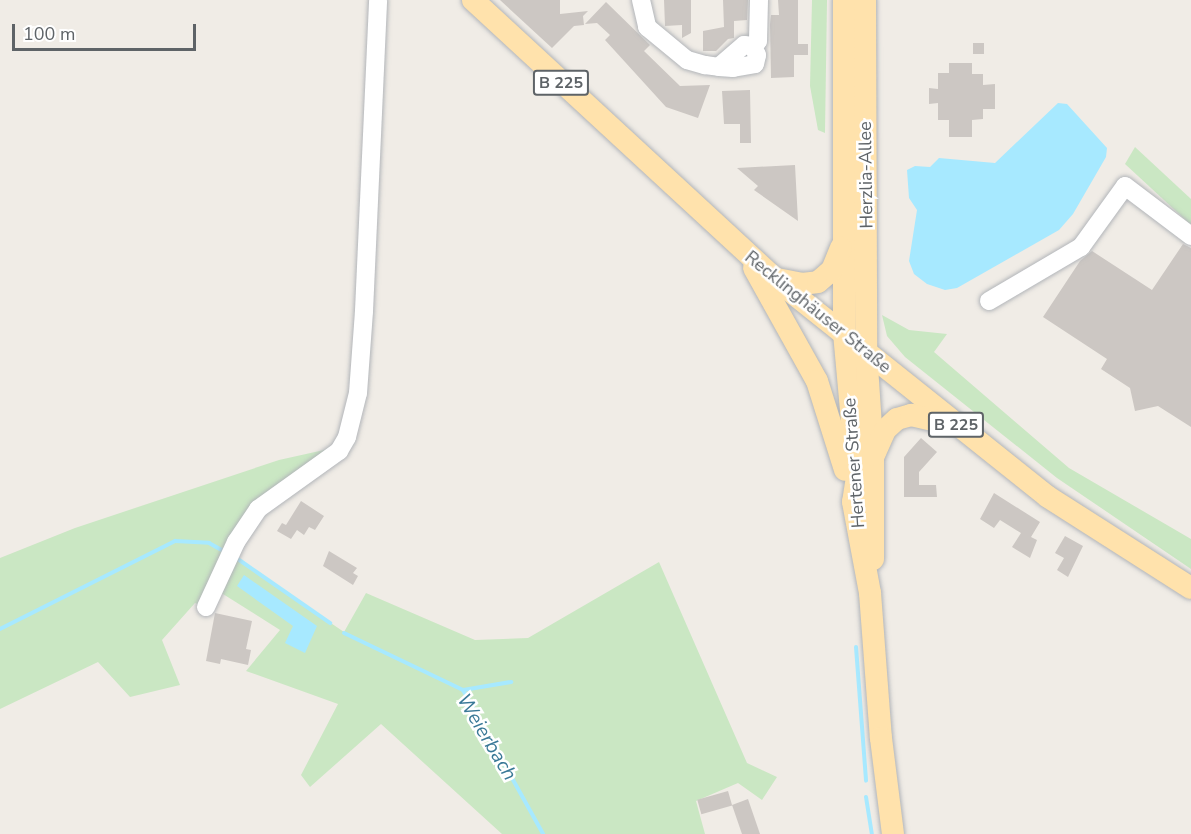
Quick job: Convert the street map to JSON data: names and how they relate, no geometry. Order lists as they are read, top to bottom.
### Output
{
  "streets": {
    "main road": [
      "B 225",
      "Herzlia-Allee",
      "Recklinghäuser Straße",
      "Hertener Straße"
    ]
  },
  "crossings": [
    ["Herzlia-Allee", "Recklinghäuser Straße"],
    ["Herzlia-Allee", "Hertener Straße"],
    ["Recklinghäuser Straße", "Hertener Straße"]
  ],
  "water": ["Weierbach"],
  "scale_bar": "100 m"
}
